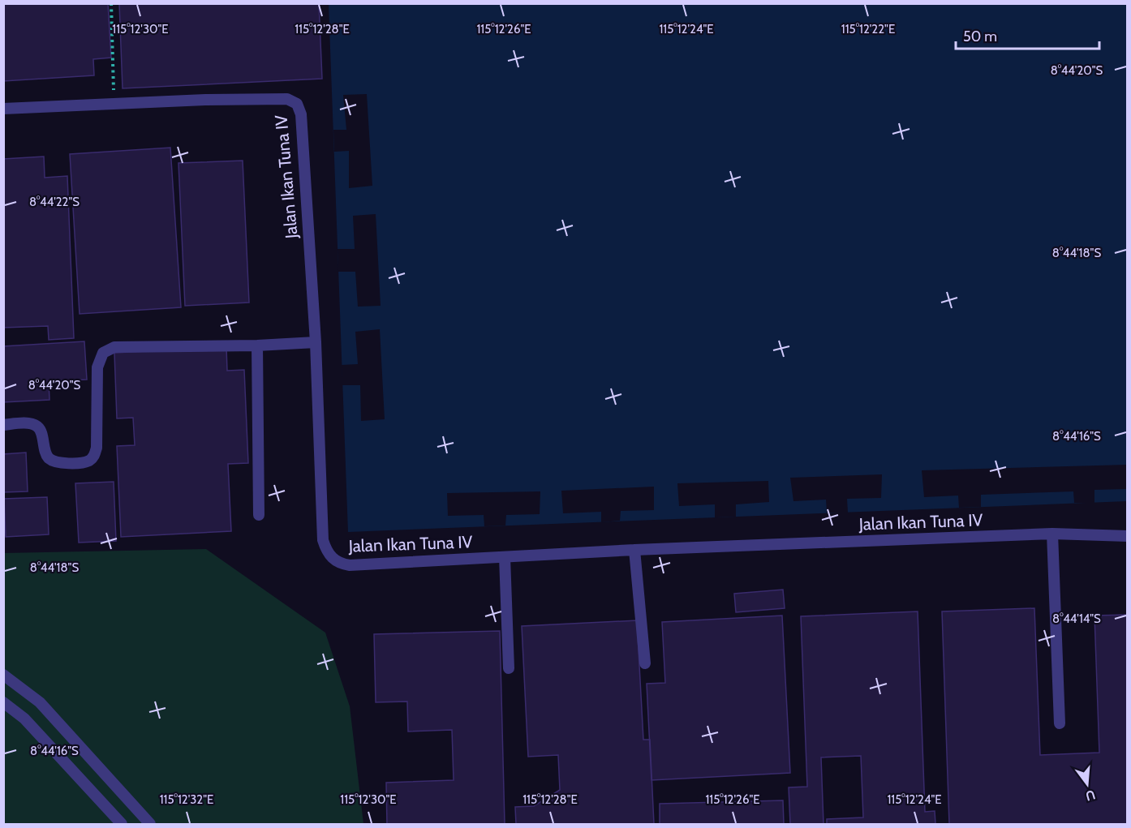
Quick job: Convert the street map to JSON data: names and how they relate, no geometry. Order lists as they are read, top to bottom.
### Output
{
  "streets": {
    "lane": ["Jalan Ikan Tuna IV"]
  },
  "scale_bar": "50 m",
  "north": "bottom",
  "coordinates": [
    "115°12'30\"E",
    "115°12'28\"E",
    "115°12'26\"E",
    "115°12'24\"E",
    "115°12'22\"E",
    "8°44'20\"S",
    "8°44'22\"S",
    "8°44'18\"S",
    "8°44'16\"S",
    "8°44'14\"S",
    "115°12'32\"E"
  ]
}
